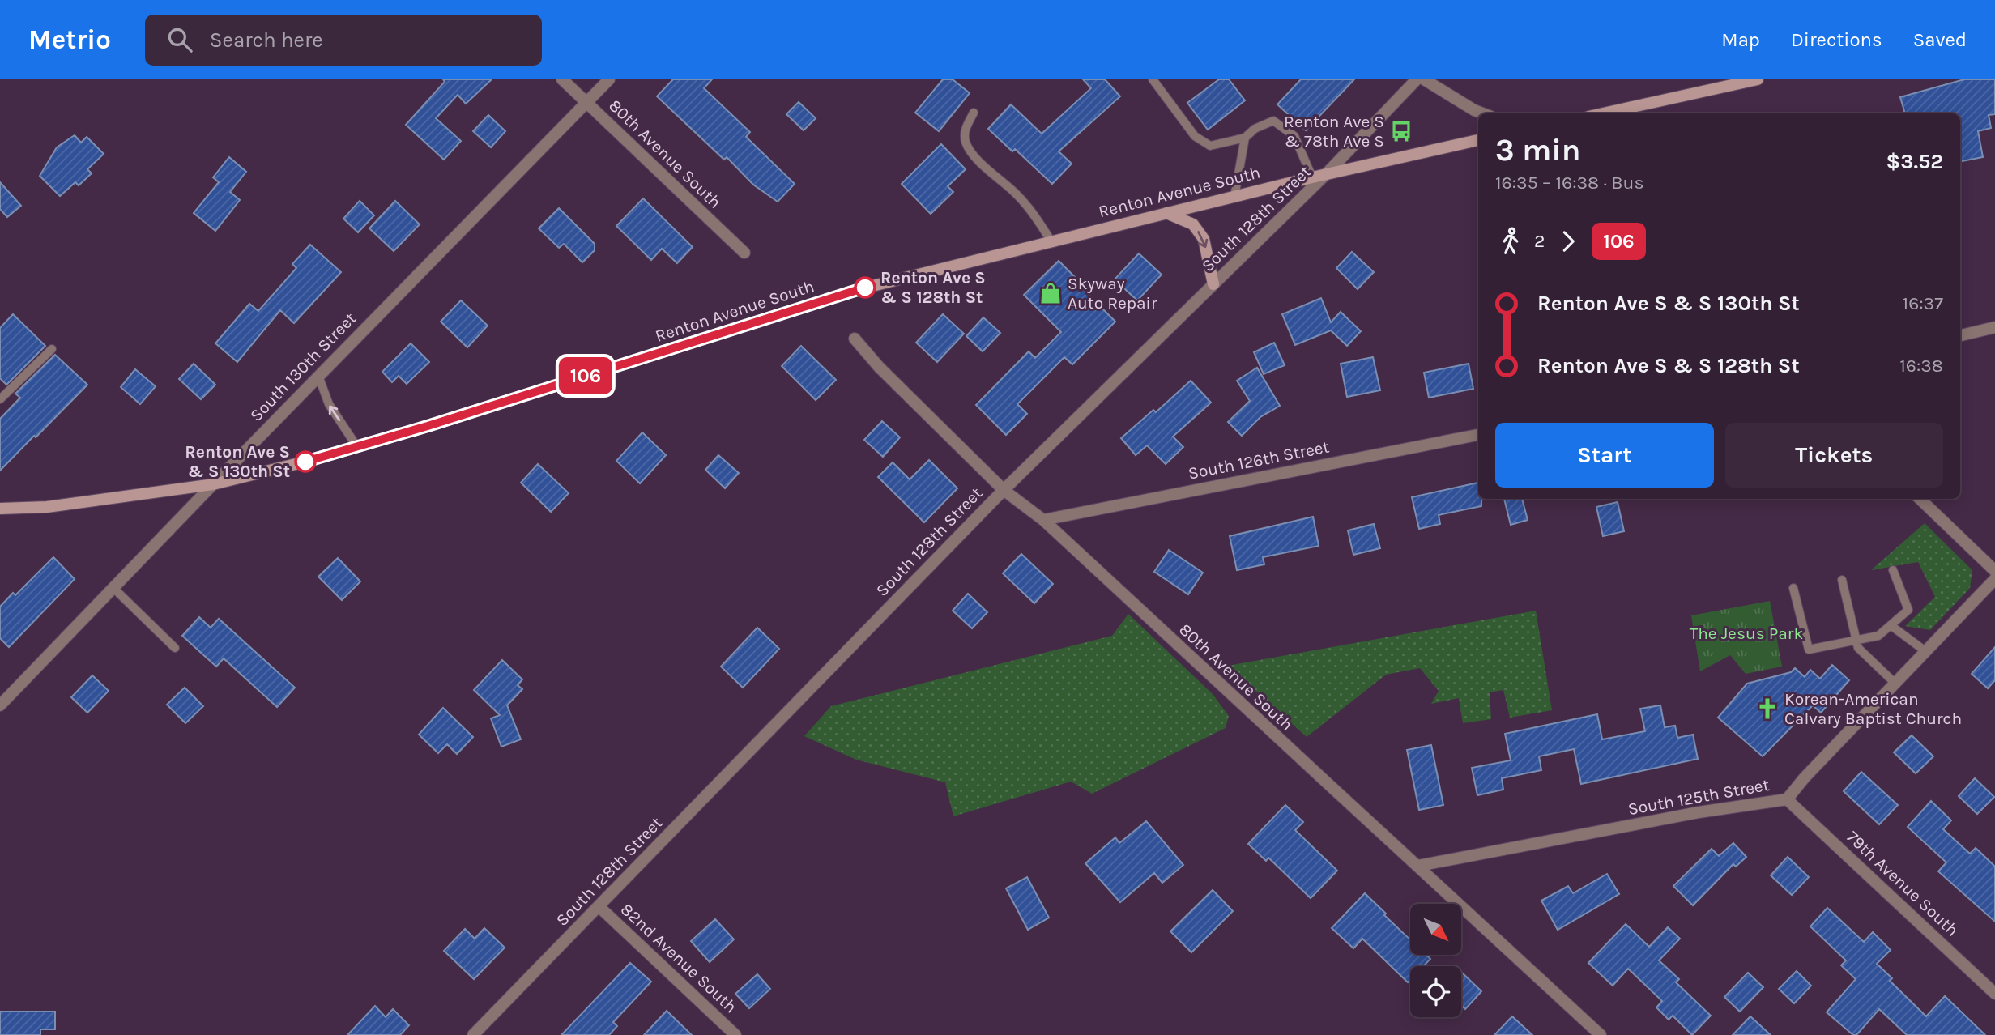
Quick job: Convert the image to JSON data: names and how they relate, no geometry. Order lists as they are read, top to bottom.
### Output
{
  "streets": {
    "main road": ["Renton Avenue South"],
    "street": [
      "80th Avenue South",
      "South 128th Street",
      "South 130th Street",
      "South 126th Street",
      "South 125th Street",
      "79th Avenue South",
      "82nd Avenue South"
    ]
  },
  "crossings": [
    ["80th Avenue South", "South 128th Street"],
    ["80th Avenue South", "South 130th Street"],
    ["80th Avenue South", "South 126th Street"],
    ["80th Avenue South", "South 125th Street"],
    ["Renton Avenue South", "South 128th Street"],
    ["Renton Avenue South", "South 130th Street"],
    ["South 128th Street", "82nd Avenue South"],
    ["South 125th Street", "79th Avenue South"]
  ],
  "parks": ["The Jesus Park"],
  "places": {
    "bus stop": ["Renton Ave S & 78th Ave S"],
    "other": ["Renton Ave S & S 128th St", "Renton Ave S & S 130th St"],
    "shop": ["Skyway Auto Repair"],
    "church": ["Korean-American Calvary Baptist Church"]
  },
  "lines": ["bus line 106"],
  "north": "bottom right",
  "page": {
    "header": "Metrio",
    "search": "Search here",
    "nav": ["Map", "Directions", "Saved"],
    "on_map": "106",
    "heading": ["3 min", "16:35 – 16:38 · Bus", "$3.52"],
    "legs": ["2", "106"],
    "list": [
      {
        "name": "Renton Ave S & S 130th St",
        "value": "16:37"
      },
      {
        "name": "Renton Ave S & S 128th St",
        "value": "16:38"
      }
    ],
    "buttons": ["Start", "Tickets"]
  }
}
